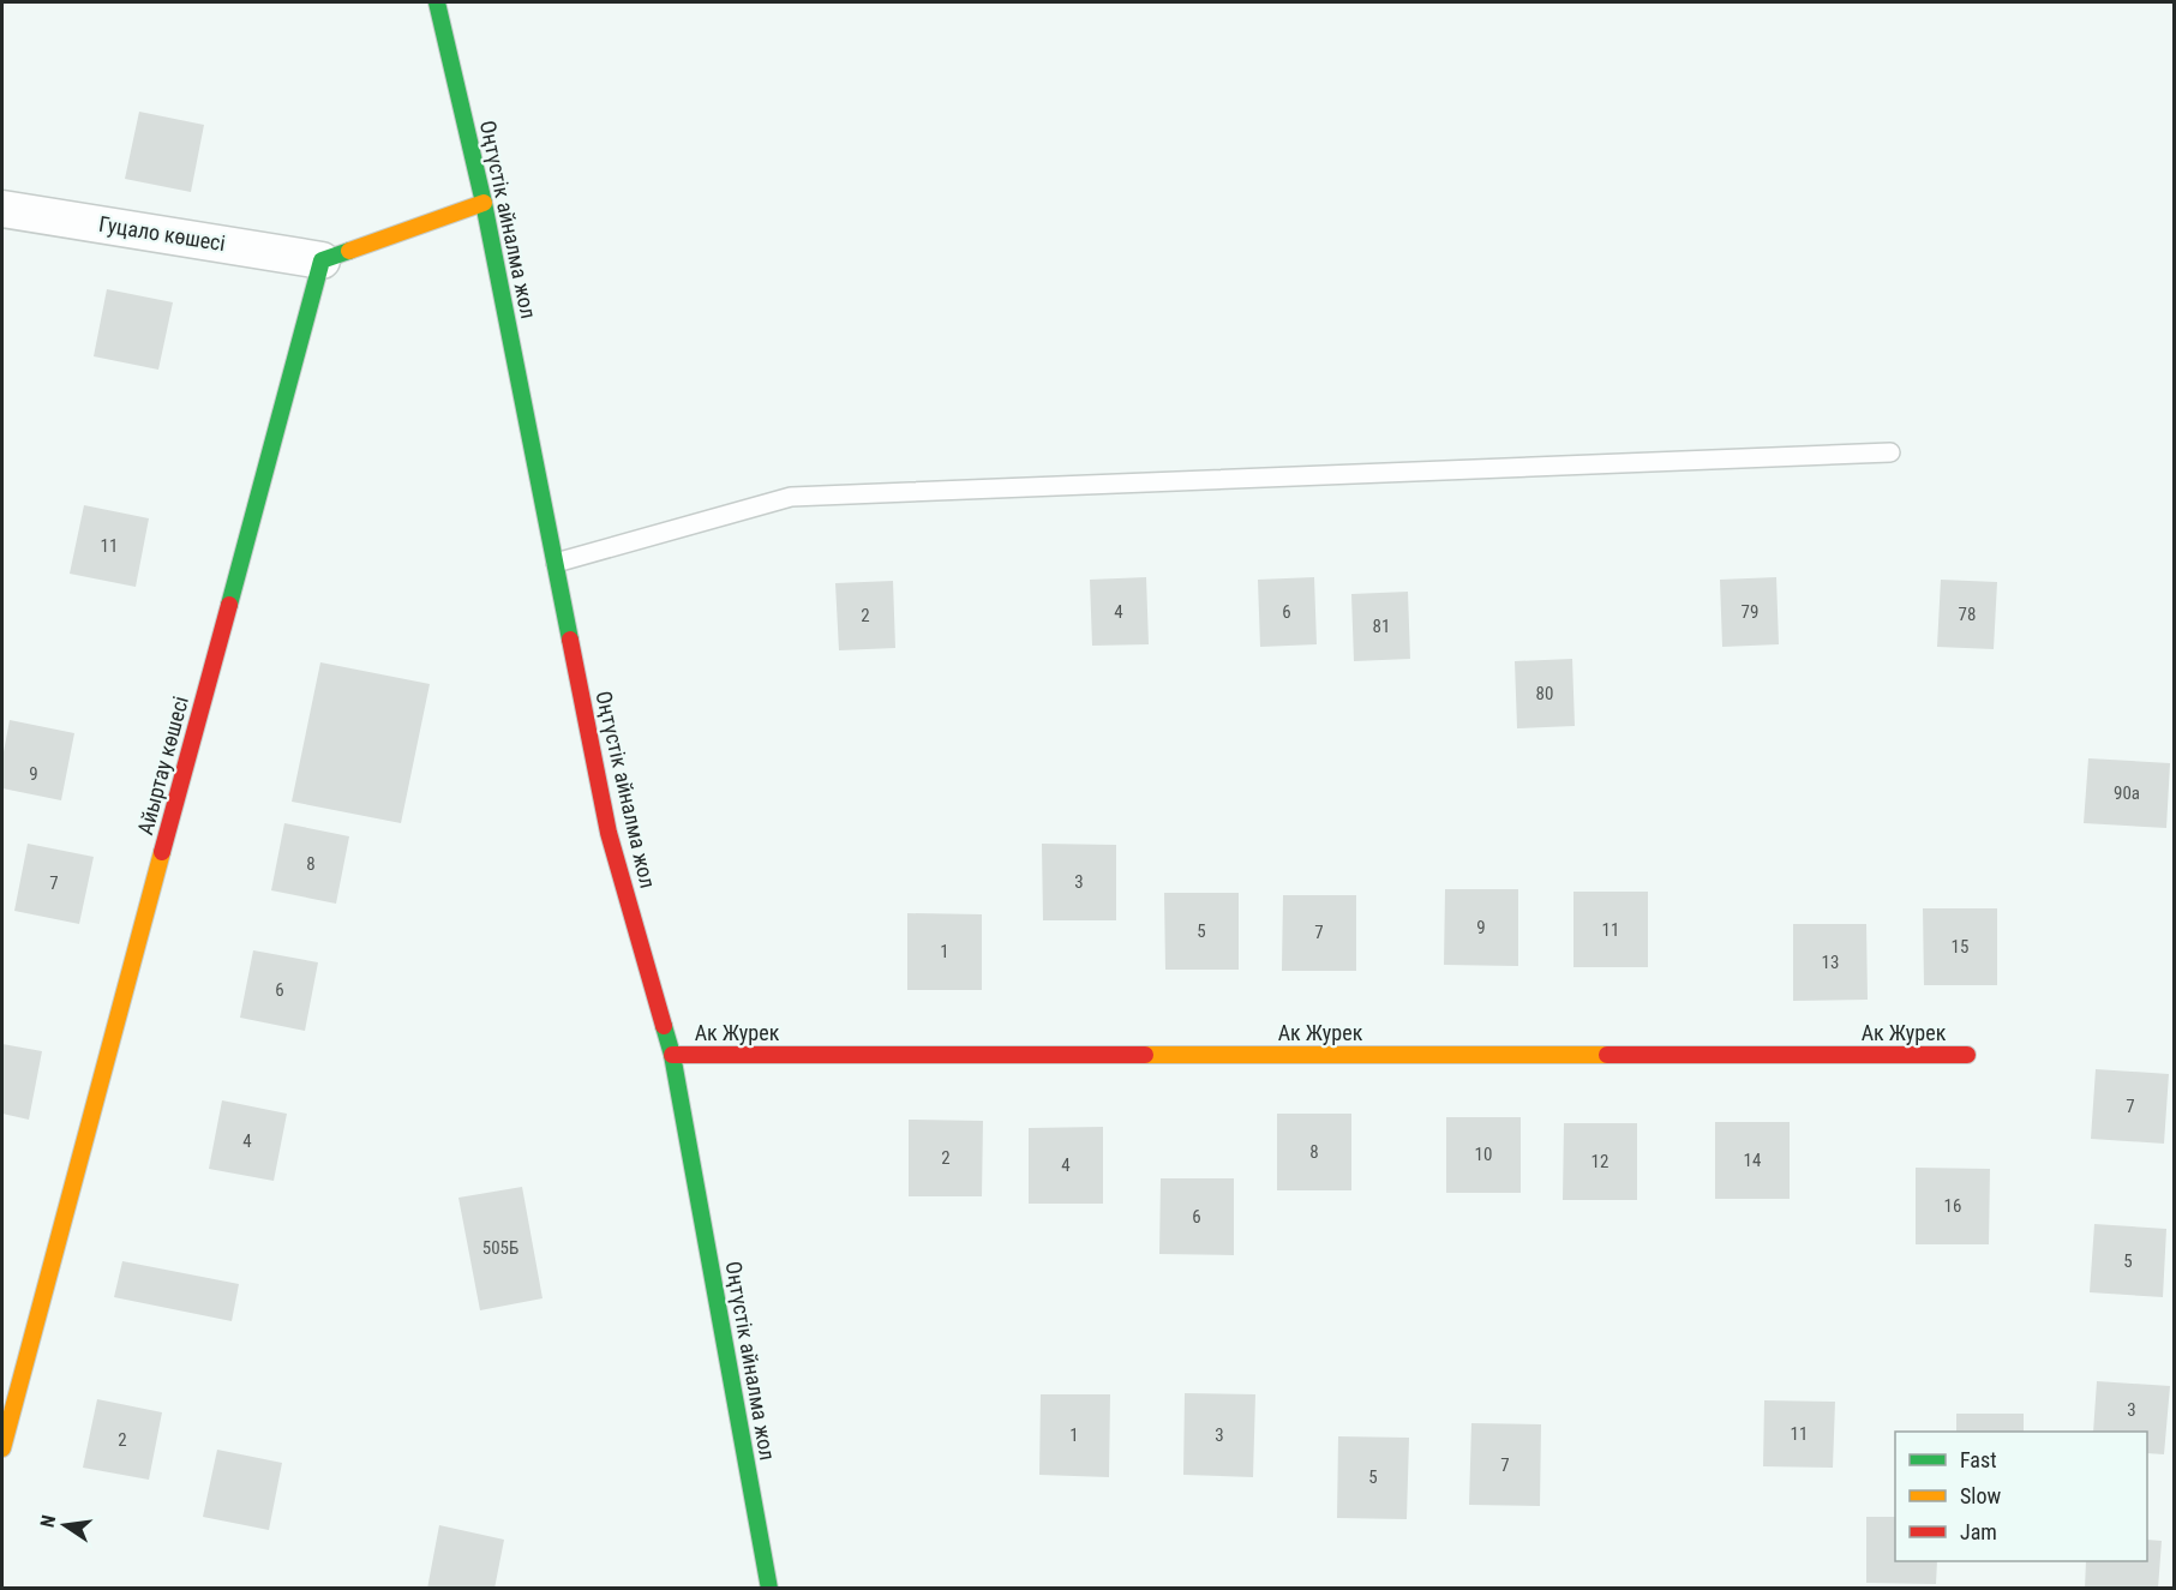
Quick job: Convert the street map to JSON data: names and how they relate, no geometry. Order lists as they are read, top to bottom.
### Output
{
  "streets": {
    "main road": ["Оңтүстік айналма жол", "Айыртау көшесі", "Ак Журек"],
    "street": ["Гуцало көшесі"]
  },
  "crossings": [
    ["Оңтүстік айналма жол", "Ак Журек"],
    ["Гуцало көшесі", "Айыртау көшесі"]
  ],
  "house_numbers": [
    "11",
    "4",
    "6",
    "79",
    "78",
    "2",
    "81",
    "80",
    "9",
    "90а",
    "8",
    "3",
    "7",
    "9",
    "11",
    "5",
    "7",
    "15",
    "1",
    "13",
    "6",
    "7",
    "4",
    "8",
    "10",
    "2",
    "14",
    "12",
    "4",
    "16",
    "6",
    "505Б",
    "5",
    "3",
    "11",
    "1",
    "3",
    "2",
    "7",
    "5"
  ],
  "legend": ["Fast", "Slow", "Jam"],
  "north": "left"
}
